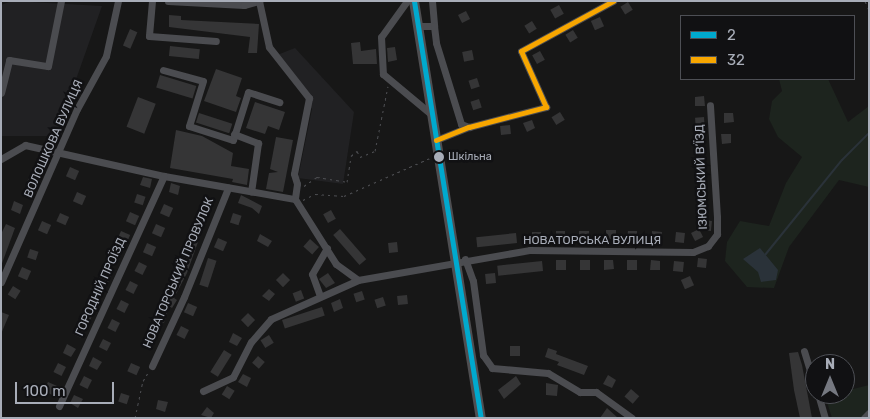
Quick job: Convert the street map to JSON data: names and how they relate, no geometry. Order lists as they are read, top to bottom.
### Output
{
  "streets": {
    "street": [
      "ВОЛОШКОВА ВУЛИЦЯ",
      "ІЗЮМСЬКИЙ В’ЇЗД",
      "НОВАТОРСЬКА ВУЛИЦЯ",
      "НОВАТОРСЬКИЙ ПРОВУЛОК",
      "ГОРОДНІЙ ПРОЇЗД"
    ]
  },
  "crossings": [
    ["ІЗЮМСЬКИЙ В’ЇЗД", "НОВАТОРСЬКА ВУЛИЦЯ"]
  ],
  "places": ["Шкільна"],
  "lines": ["transit line 2", "transit line 32"],
  "legend": ["2", "32"],
  "scale_bar": "100 m",
  "north": "top"
}
